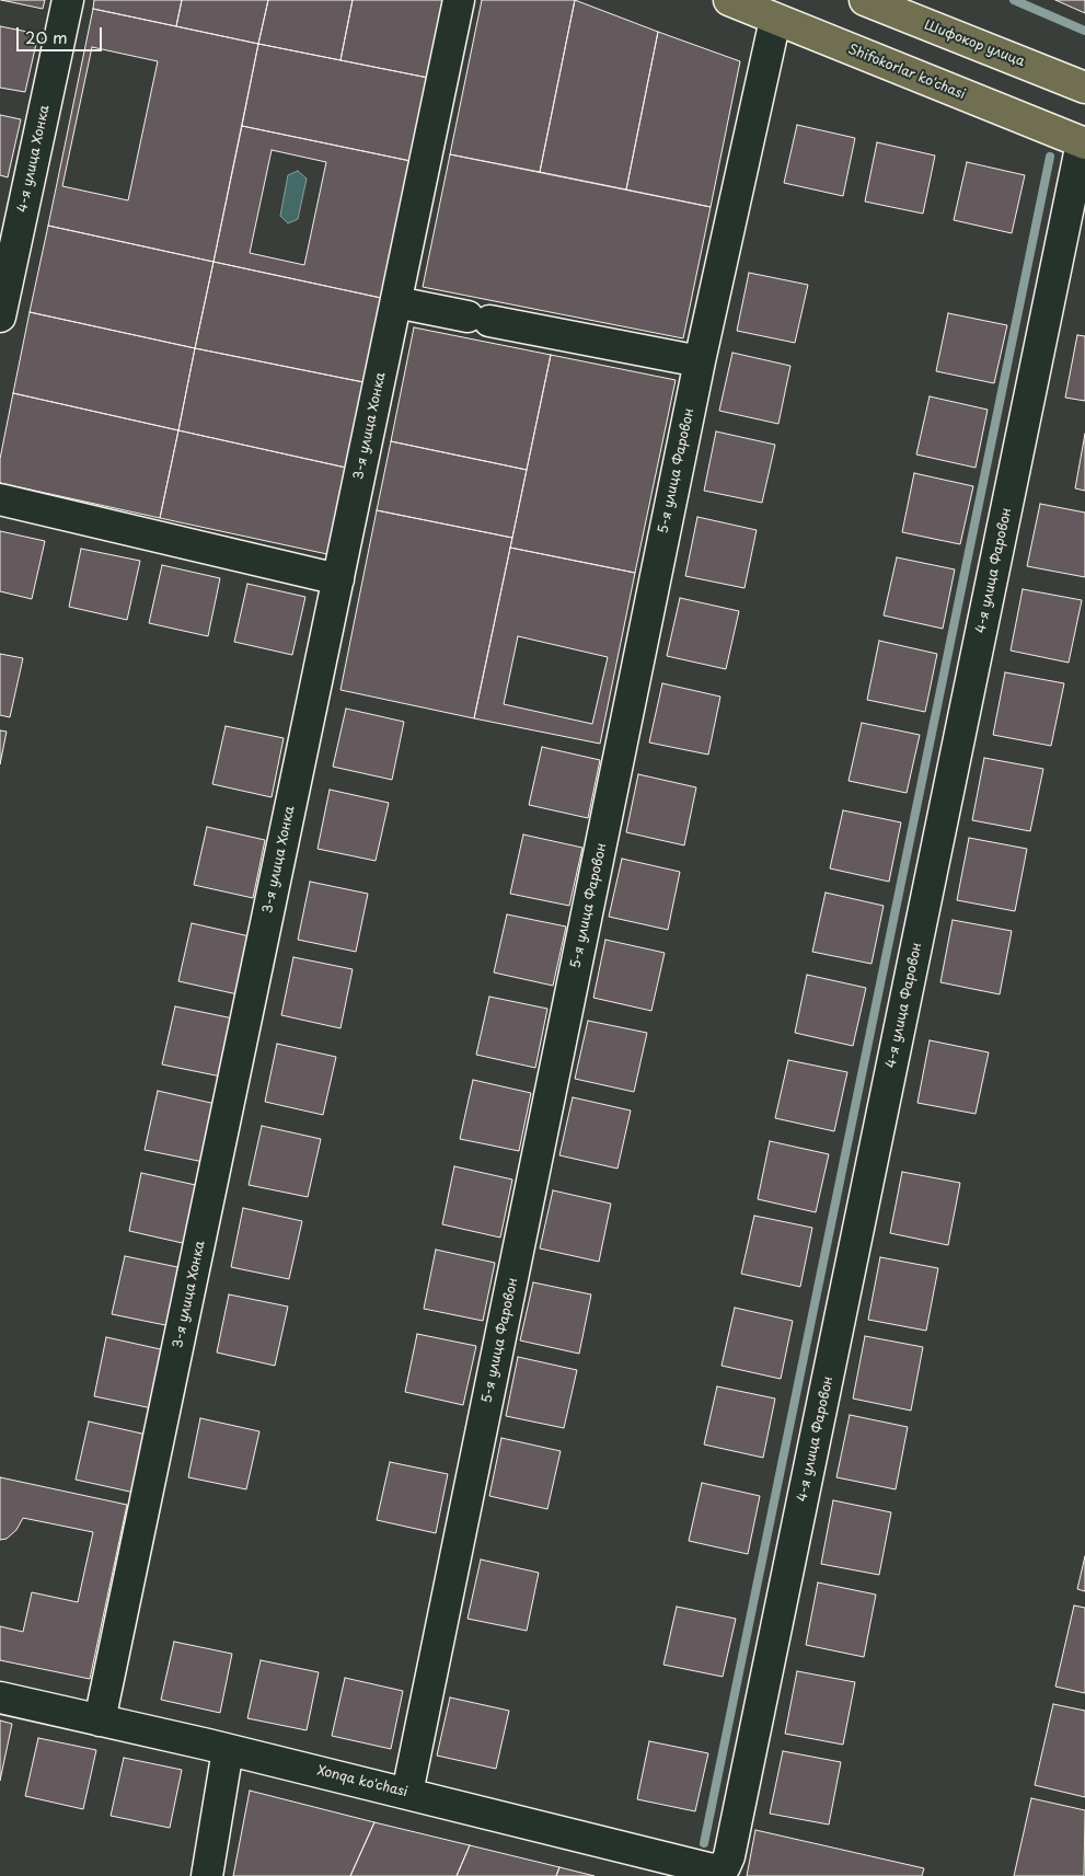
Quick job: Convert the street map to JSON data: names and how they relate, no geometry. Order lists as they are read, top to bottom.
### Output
{
  "streets": {
    "main road": ["Шифокор улица", "Shifokorlar ko'chasi"],
    "street": [
      "4-я улица Хонка",
      "3-я улица Хонка",
      "5-я улица Фаровон",
      "4-я улица Фаровон",
      "Xonqa ko'chasi"
    ]
  },
  "crossings": [
    ["Shifokorlar ko'chasi", "5-я улица Фаровон"],
    ["Shifokorlar ko'chasi", "4-я улица Фаровон"],
    ["3-я улица Хонка", "Xonqa ko'chasi"],
    ["5-я улица Фаровон", "Xonqa ko'chasi"],
    ["4-я улица Фаровон", "Xonqa ko'chasi"]
  ],
  "scale_bar": "20 m"
}
